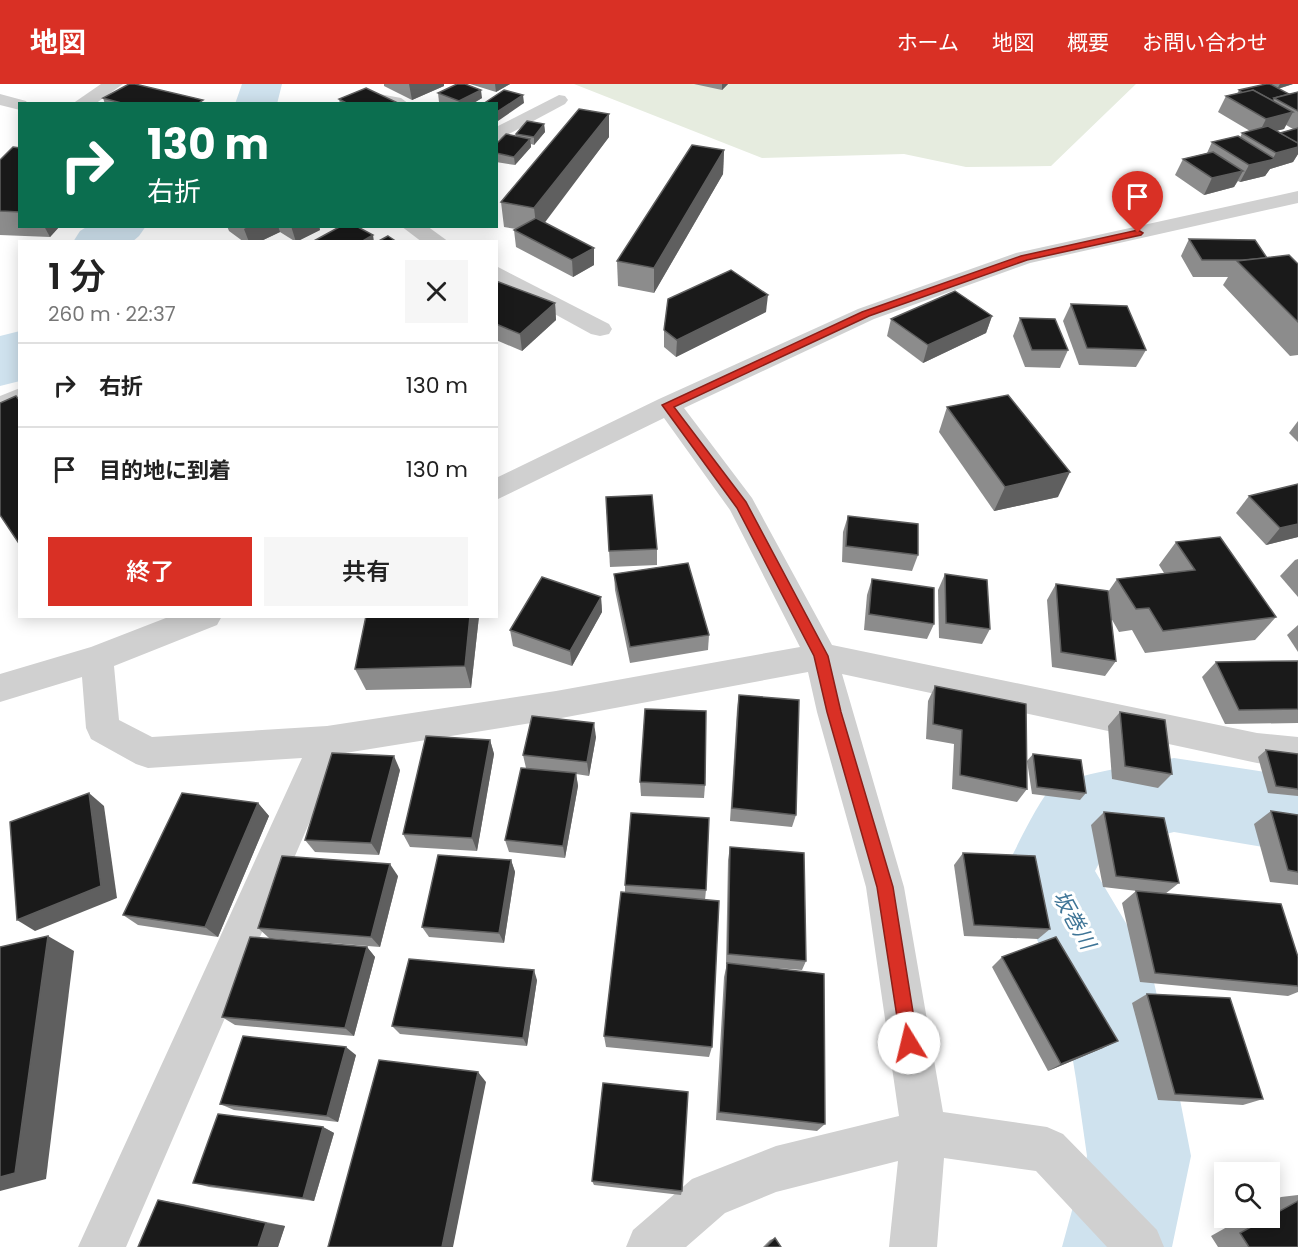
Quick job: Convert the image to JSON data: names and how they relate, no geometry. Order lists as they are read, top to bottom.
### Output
{
  "water": ["坂巻川"],
  "page": {
    "header": "地図",
    "nav": [
      "ホーム",
      "地図",
      "概要",
      "お問い合わせ"
    ],
    "turn": ["130 m", "右折"],
    "heading": ["1 分", "260 m · 22:37"],
    "list": [
      {
        "name": "右折",
        "value": "130 m"
      },
      {
        "name": "目的地に到着",
        "value": "130 m"
      }
    ],
    "buttons": ["終了", "共有"]
  }
}
